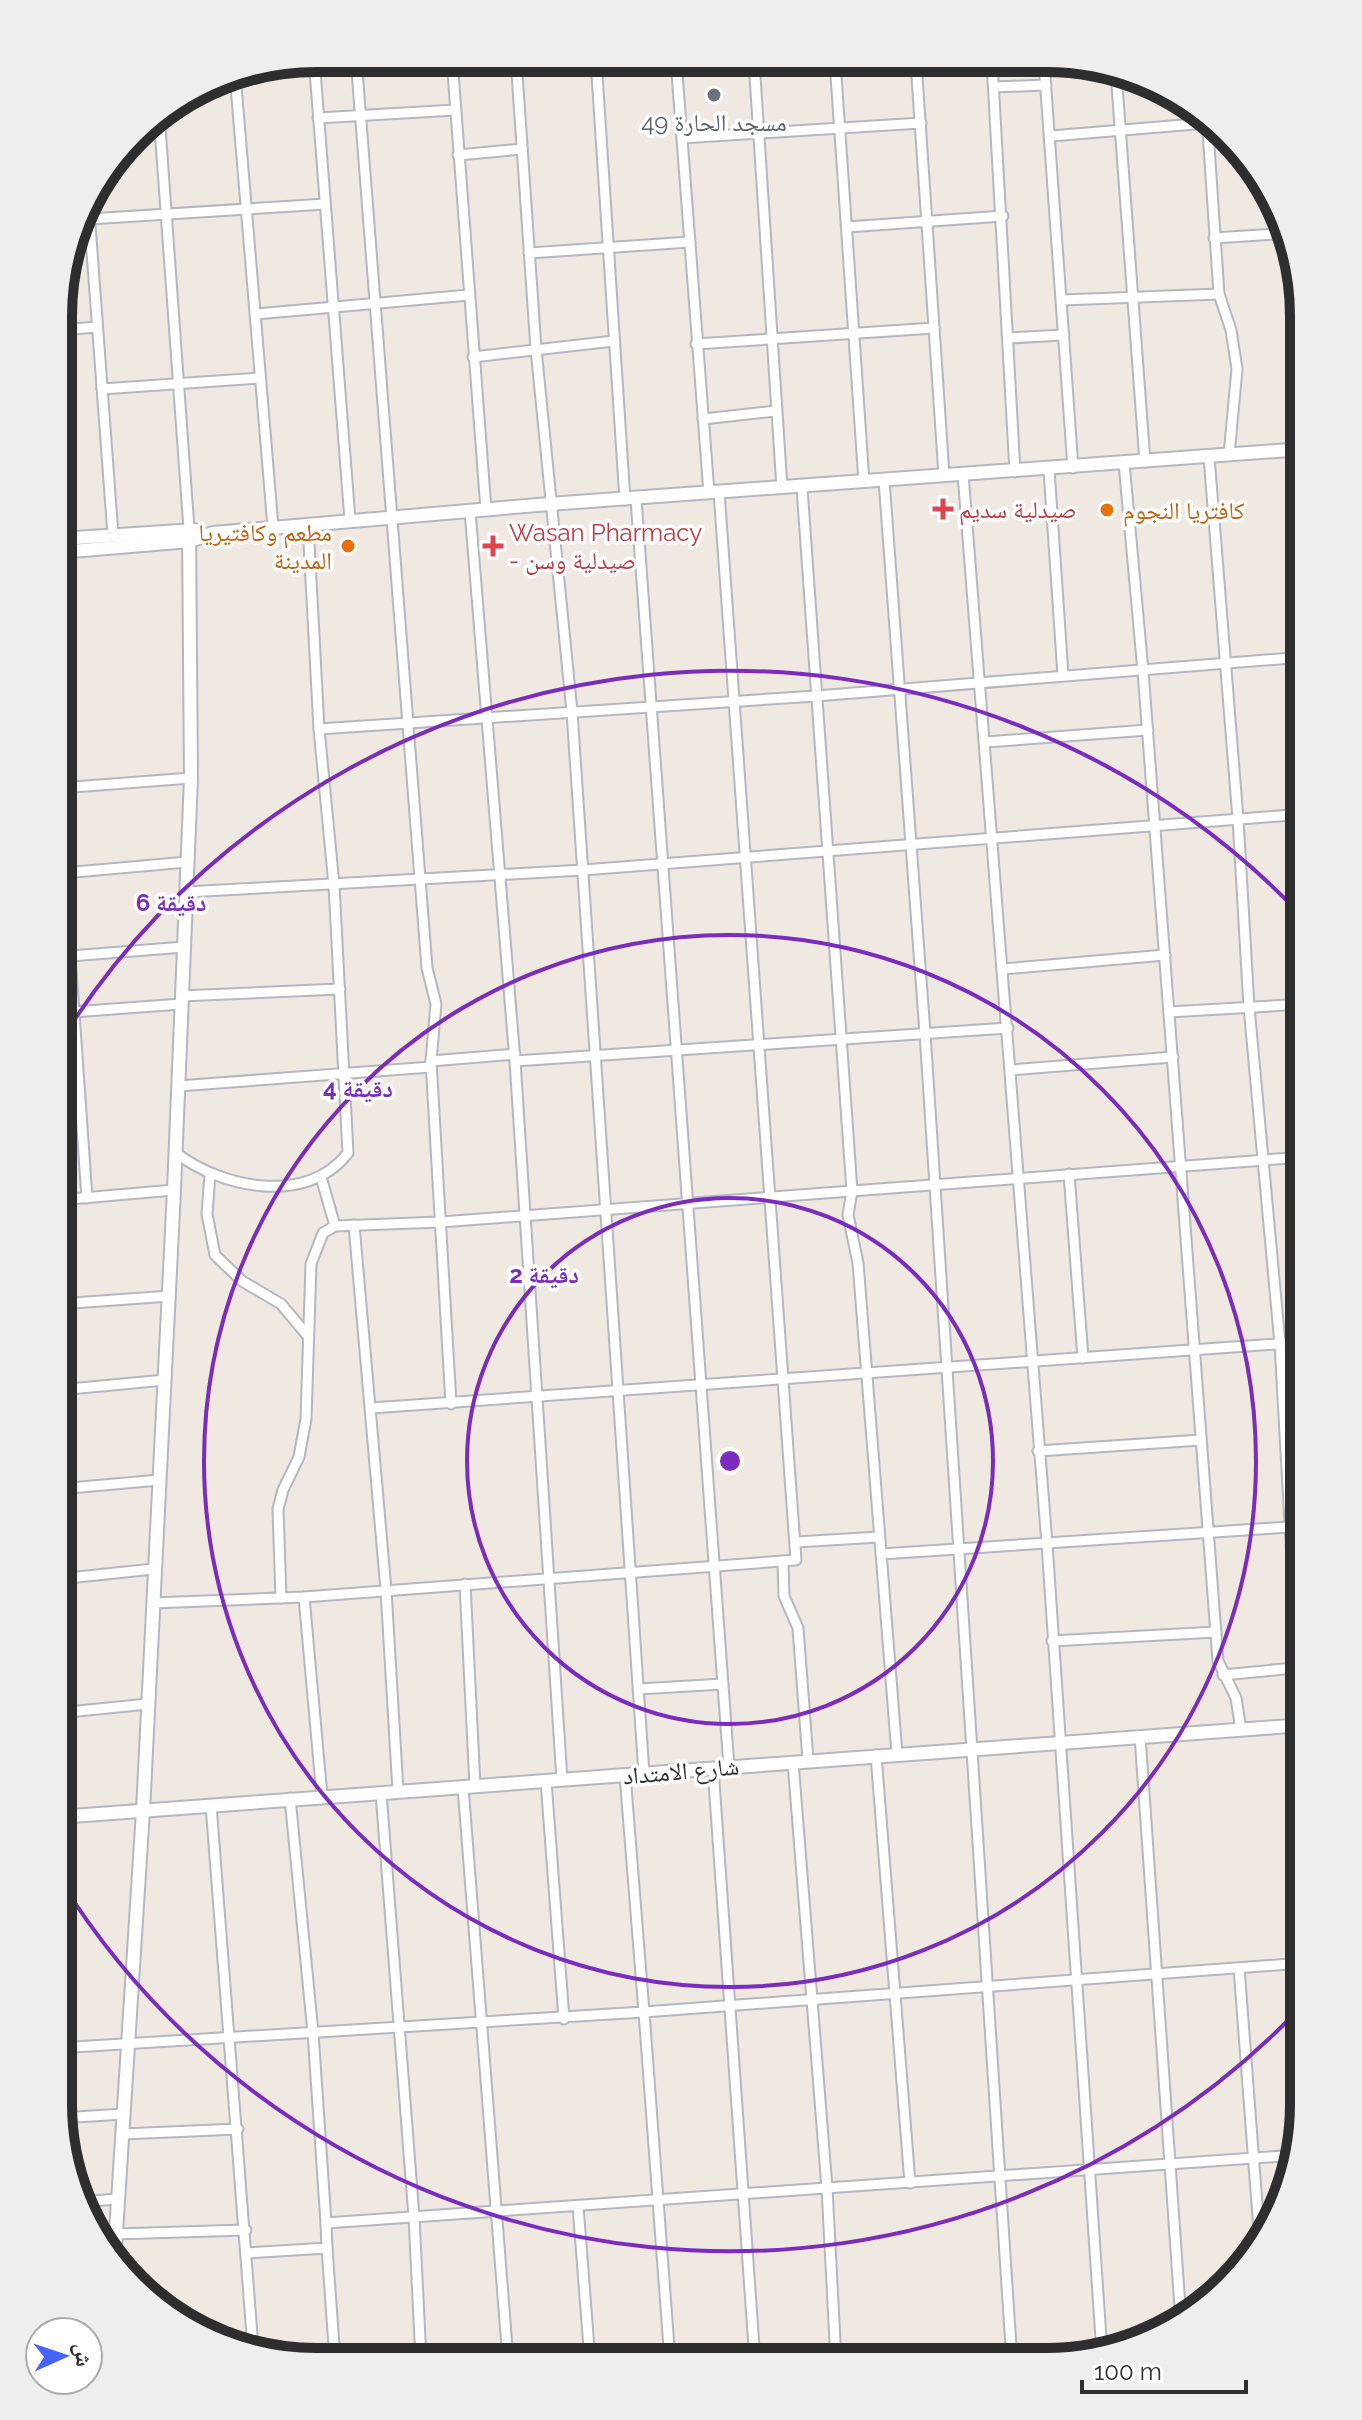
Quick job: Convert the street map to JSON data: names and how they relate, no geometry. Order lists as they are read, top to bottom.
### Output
{
  "streets": {
    "street": ["شارع الامتداد"]
  },
  "places": {
    "other": ["مسجد الحارة 49", "كافتريا النجوم", "مطعم وكافتيريا المدينة"],
    "health": ["صيدلية سديم", "Wasan Pharmacy - صيدلية وسن"]
  },
  "scale_bar": "100 m",
  "north": "right",
  "rings": ["6 دقيقة", "4 دقيقة", "2 دقيقة"]
}
